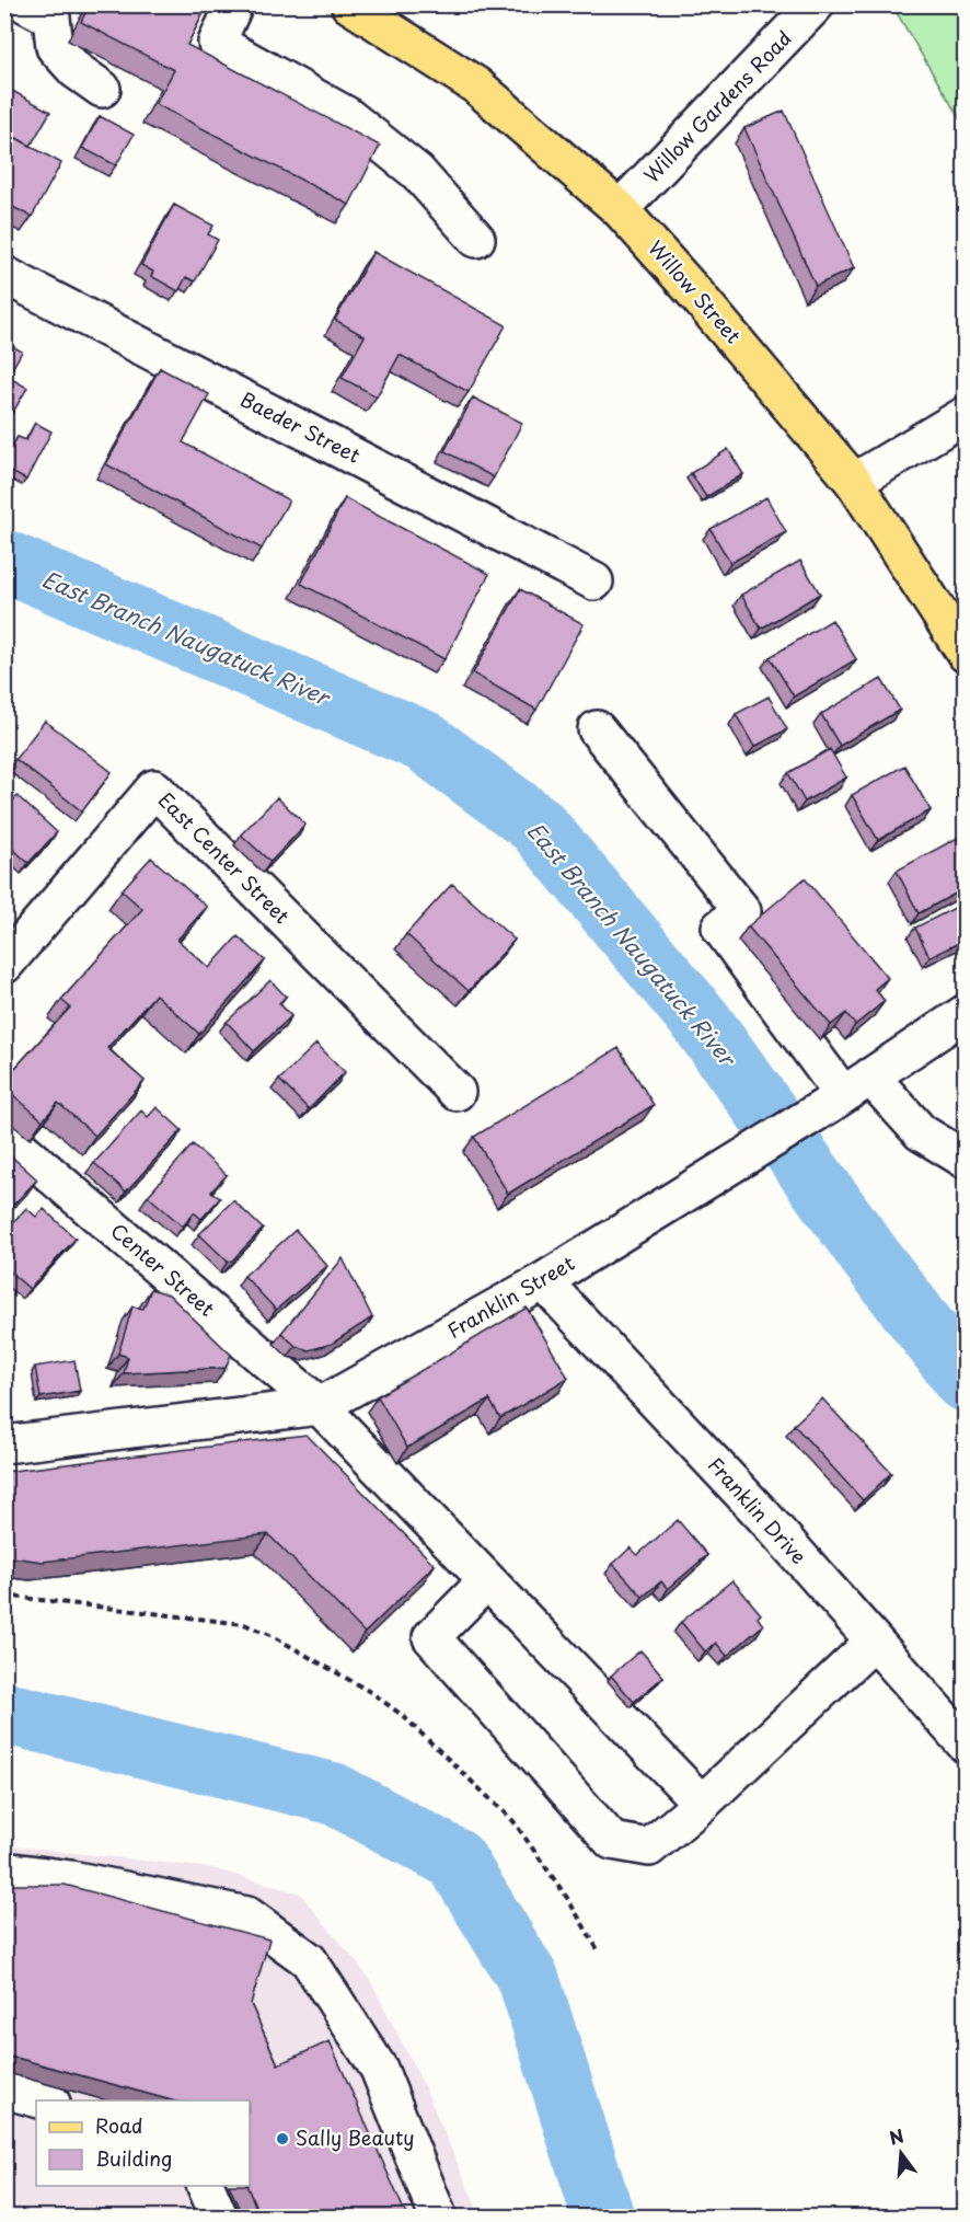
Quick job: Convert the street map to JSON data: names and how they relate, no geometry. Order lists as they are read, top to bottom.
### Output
{
  "streets": {
    "main road": ["Willow Street"],
    "street": [
      "Willow Gardens Road",
      "Baeder Street",
      "East Center Street",
      "Center Street",
      "Franklin Street",
      "Franklin Drive"
    ]
  },
  "crossings": [
    ["Willow Gardens Road", "Willow Street"],
    ["Center Street", "Franklin Street"],
    ["Franklin Street", "Franklin Drive"]
  ],
  "water": ["East Branch Naugatuck River"],
  "places": ["Sally Beauty"],
  "legend": ["Road", "Building"],
  "north": "top"
}
